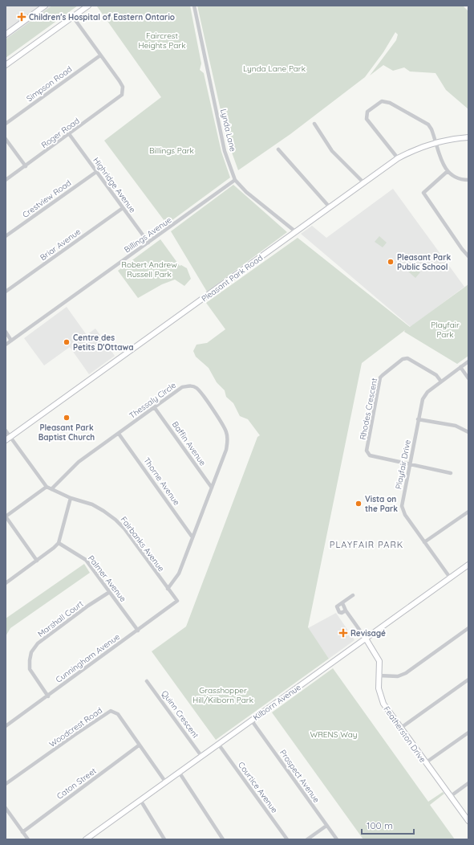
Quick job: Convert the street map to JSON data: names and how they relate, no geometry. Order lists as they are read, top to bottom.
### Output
{
  "streets": {
    "street": [
      "Simpson Road",
      "Lynda Lane",
      "Roger Road",
      "Highridge Avenue",
      "Crestview Road",
      "Billings Avenue",
      "Briar Avenue",
      "Pleasant Park Road",
      "Thessaly Circle",
      "Rhodes Crescent",
      "Baffin Avenue",
      "Playfair Drive",
      "Thorne Avenue",
      "Fairbanks Avenue",
      "Palmer Avenue",
      "Marshall Court",
      "Cunningham Avenue",
      "Kilborn Avenue",
      "Quinn Crescent",
      "Woodcrest Road",
      "Featherston Drive",
      "Prospect Avenue",
      "Caton Street",
      "Courtice Avenue"
    ]
  },
  "crossings": [
    ["Simpson Road", "Roger Road"],
    ["Lynda Lane", "Billings Avenue"],
    ["Lynda Lane", "Pleasant Park Road"],
    ["Roger Road", "Highridge Avenue"],
    ["Highridge Avenue", "Crestview Road"],
    ["Highridge Avenue", "Billings Avenue"],
    ["Highridge Avenue", "Briar Avenue"],
    ["Pleasant Park Road", "Fairbanks Avenue"],
    ["Thessaly Circle", "Baffin Avenue"],
    ["Thessaly Circle", "Thorne Avenue"],
    ["Thessaly Circle", "Fairbanks Avenue"],
    ["Rhodes Crescent", "Playfair Drive"],
    ["Playfair Drive", "Kilborn Avenue"],
    ["Fairbanks Avenue", "Cunningham Avenue"],
    ["Palmer Avenue", "Marshall Court"],
    ["Palmer Avenue", "Cunningham Avenue"],
    ["Marshall Court", "Cunningham Avenue"],
    ["Kilborn Avenue", "Quinn Crescent"],
    ["Kilborn Avenue", "Woodcrest Road"],
    ["Kilborn Avenue", "Featherston Drive"],
    ["Kilborn Avenue", "Prospect Avenue"],
    ["Kilborn Avenue", "Courtice Avenue"],
    ["Woodcrest Road", "Caton Street"]
  ],
  "districts": ["PLAYFAIR PARK"],
  "parks": [
    "Faircrest Heights Park",
    "Lynda Lane Park",
    "Billings Park",
    "Robert Andrew Russell Park",
    "Playfair Park",
    "Grasshopper Hill/Kilborn Park",
    "WRENS Way"
  ],
  "places": {
    "health": ["Children's Hospital of Eastern Ontario", "Revisagé"],
    "other": [
      "Pleasant Park Public School",
      "Centre des Petits D'Ottawa",
      "Pleasant Park Baptist Church",
      "Vista on the Park"
    ]
  },
  "scale_bar": "100 m"
}
